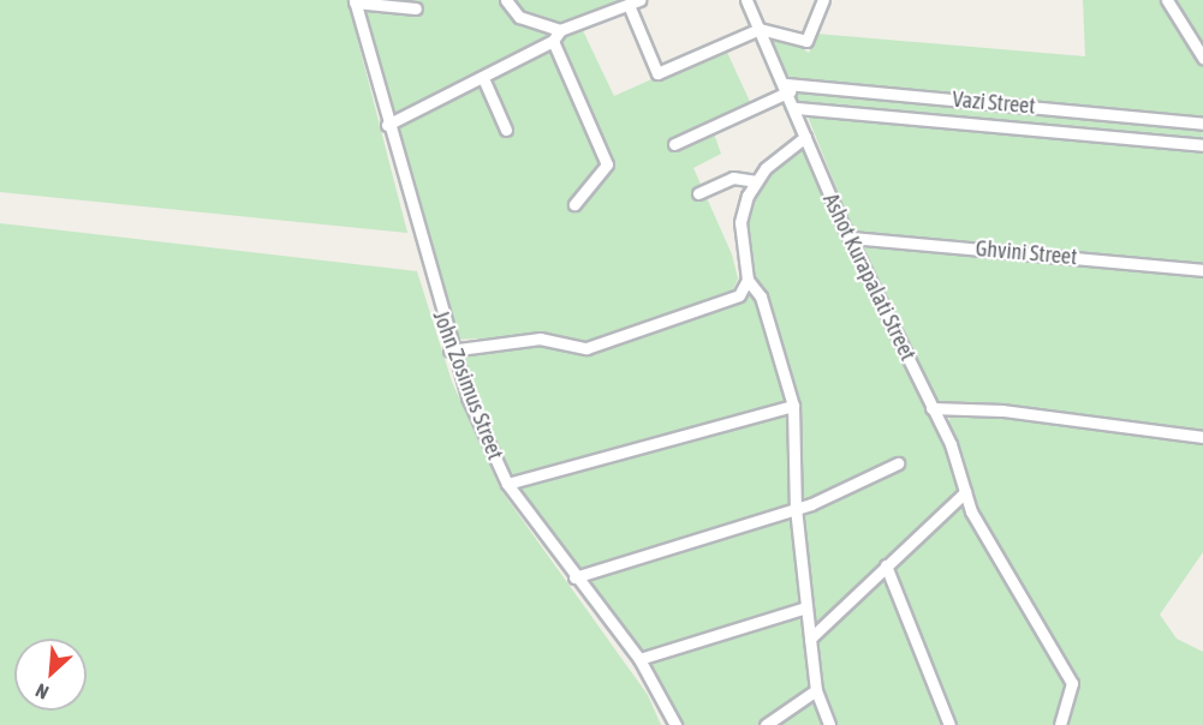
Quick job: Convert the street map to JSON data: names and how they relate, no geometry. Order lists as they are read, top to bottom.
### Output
{
  "streets": {
    "street": [
      "Vazi Street",
      "Ghvini Street",
      "Ashot Kurapalati Street",
      "John Zosimus Street"
    ]
  },
  "crossings": [
    ["Vazi Street", "Ashot Kurapalati Street"],
    ["Ghvini Street", "Ashot Kurapalati Street"]
  ],
  "north": "bottom left"
}
